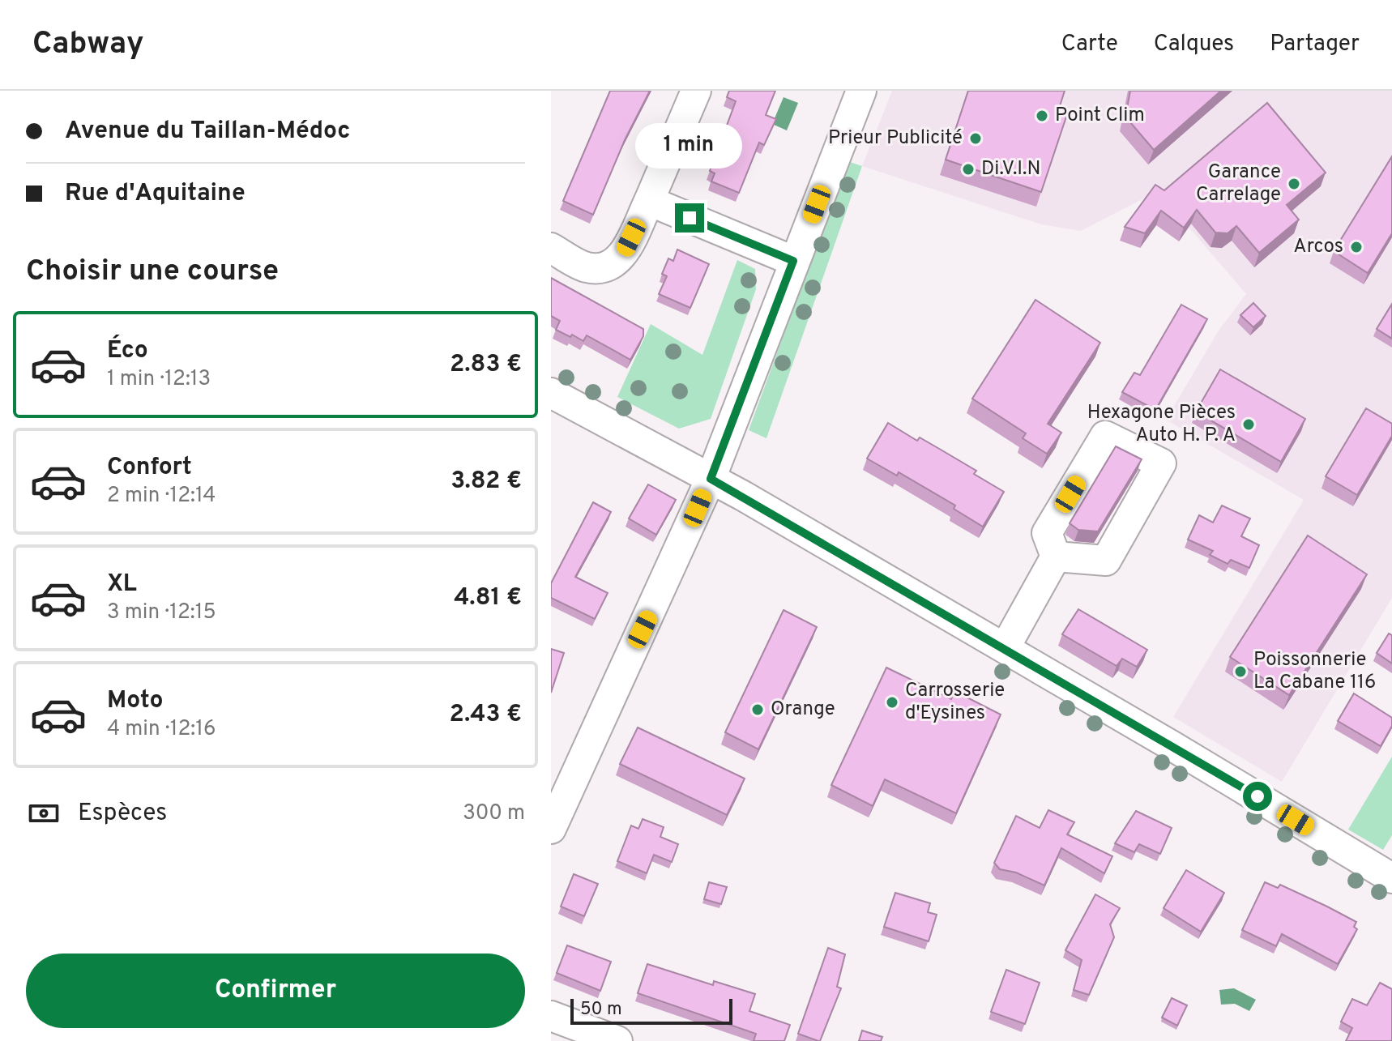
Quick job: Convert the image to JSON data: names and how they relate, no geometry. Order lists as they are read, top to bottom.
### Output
{
  "places": [
    "Point Clim",
    "Prieur Publicité",
    "Di.V.I.N",
    "Garance Carrelage",
    "Arcos",
    "Hexagone Pièces Auto H. P. A",
    "Poissonnerie La Cabane 116",
    "Carrosserie d'Eysines",
    "Orange"
  ],
  "scale_bar": "50 m",
  "page": {
    "header": "Cabway",
    "nav": ["Carte", "Calques", "Partager"],
    "banner": ["Avenue du Taillan-Médoc", "Rue d'Aquitaine"],
    "bubble": "1 min",
    "heading": "Choisir une course",
    "list": [
      {
        "name": "Éco",
        "note": "1 min · 12:13",
        "value": "2.83 €"
      },
      {
        "name": "Confort",
        "note": "2 min · 12:14",
        "value": "3.82 €"
      },
      {
        "name": "XL",
        "note": "3 min · 12:15",
        "value": "4.81 €"
      },
      {
        "name": "Moto",
        "note": "4 min · 12:16",
        "value": "2.43 €"
      }
    ],
    "pay": ["Espèces", "300 m"],
    "buttons": "Confirmer",
    "scale": "50 m"
  }
}
